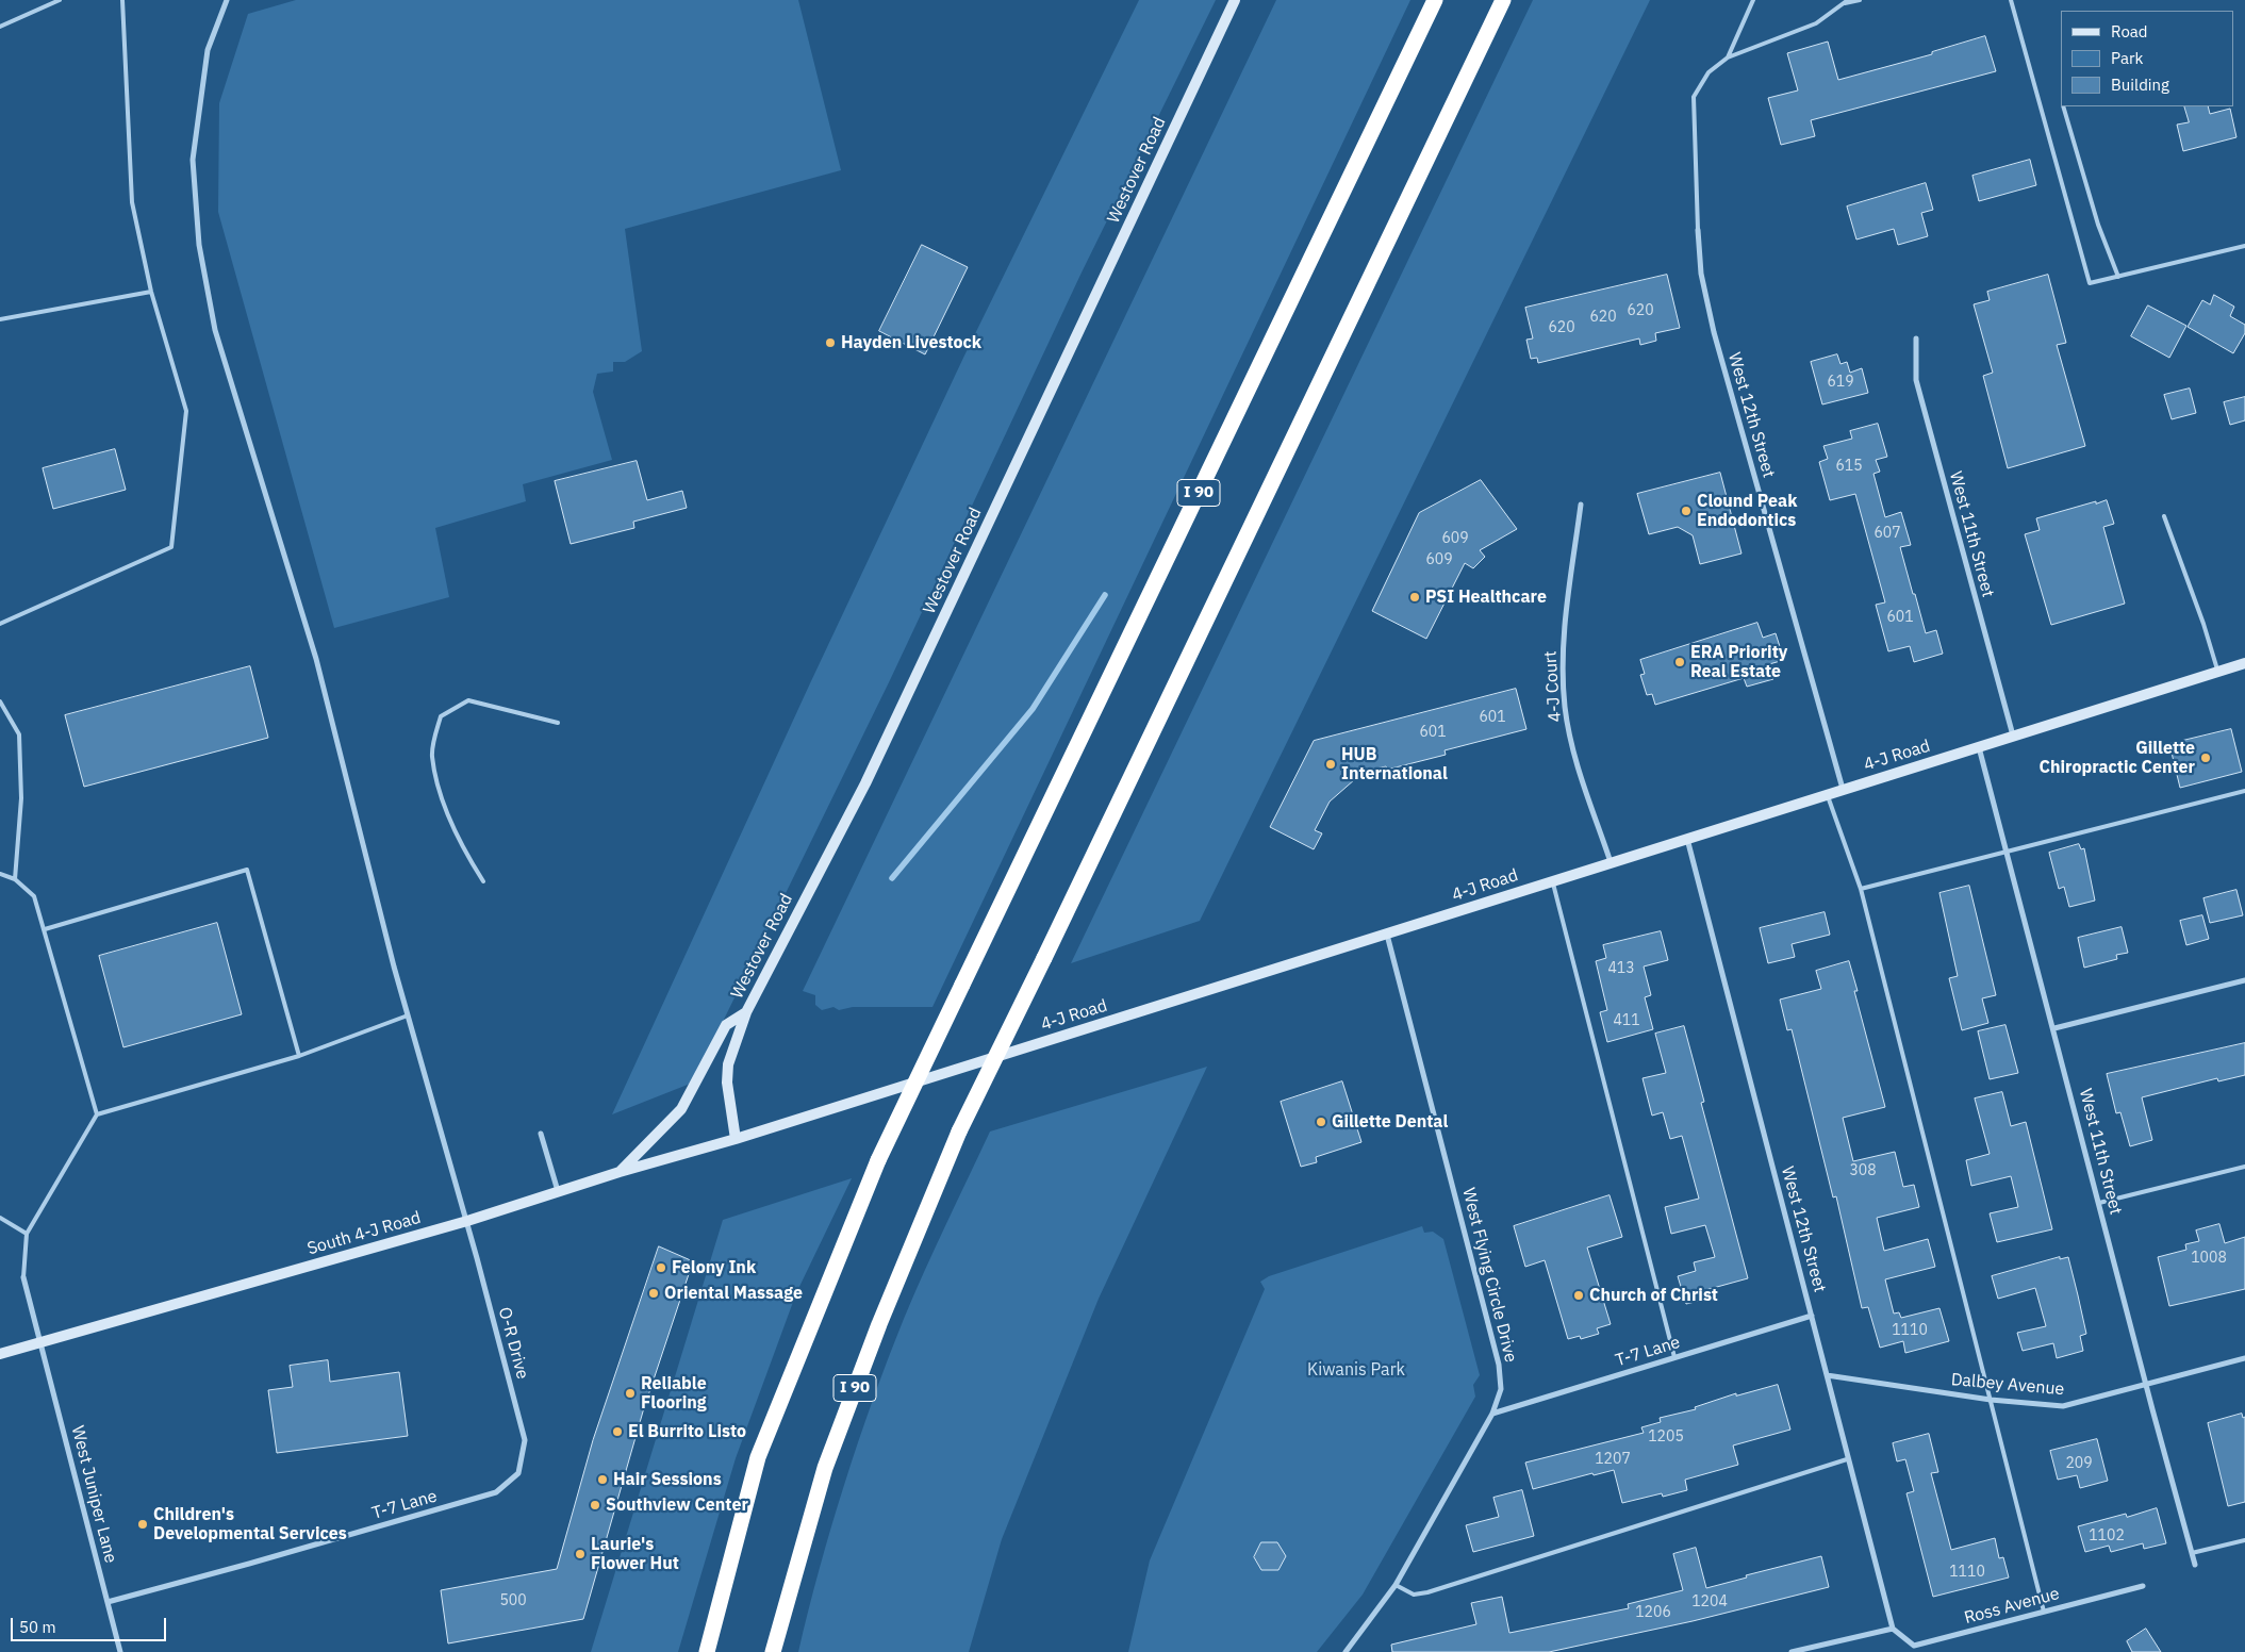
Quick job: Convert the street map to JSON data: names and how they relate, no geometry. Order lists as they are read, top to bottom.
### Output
{
  "streets": {
    "highway": ["I 90"],
    "main road": ["Westover Road", "4-J Road", "South 4-J Road"],
    "street": [
      "West 12th Street",
      "West 11th Street",
      "4-J Court",
      "West Flying Circle Drive",
      "O-R Drive",
      "T-7 Lane",
      "Dalbey Avenue",
      "West Juniper Lane",
      "Ross Avenue"
    ]
  },
  "crossings": [
    ["Westover Road", "4-J Road"],
    ["Westover Road", "South 4-J Road"],
    ["West 12th Street", "4-J Road"],
    ["West 12th Street", "T-7 Lane"],
    ["West 12th Street", "Dalbey Avenue"],
    ["West 12th Street", "Ross Avenue"],
    ["West 11th Street", "4-J Road"],
    ["West 11th Street", "Dalbey Avenue"],
    ["4-J Court", "4-J Road"],
    ["4-J Road", "South 4-J Road"],
    ["4-J Road", "West Flying Circle Drive"],
    ["South 4-J Road", "O-R Drive"],
    ["South 4-J Road", "West Juniper Lane"],
    ["West Flying Circle Drive", "T-7 Lane"],
    ["O-R Drive", "T-7 Lane"],
    ["T-7 Lane", "West Juniper Lane"]
  ],
  "parks": ["Kiwanis Park"],
  "places": [
    "Hayden Livestock",
    "Clound Peak Endodontics",
    "PSI Healthcare",
    "ERA Priority Real Estate",
    "Gillette Chiropractic Center",
    "HUB International",
    "Gillette Dental",
    "Felony Ink",
    "Oriental Massage",
    "Church of Christ",
    "Reliable Flooring",
    "El Burrito Listo",
    "Hair Sessions",
    "Southview Center",
    "Children's Developmental Services",
    "Laurie's Flower Hut"
  ],
  "house_numbers": [
    "620",
    "620",
    "620",
    "619",
    "615",
    "607",
    "609",
    "609",
    "601",
    "601",
    "601",
    "413",
    "411",
    "308",
    "1008",
    "1110",
    "1205",
    "1207",
    "209",
    "1102",
    "1110",
    "500",
    "1204",
    "1206"
  ],
  "legend": ["Road", "Park", "Building"],
  "scale_bar": "50 m"
}
